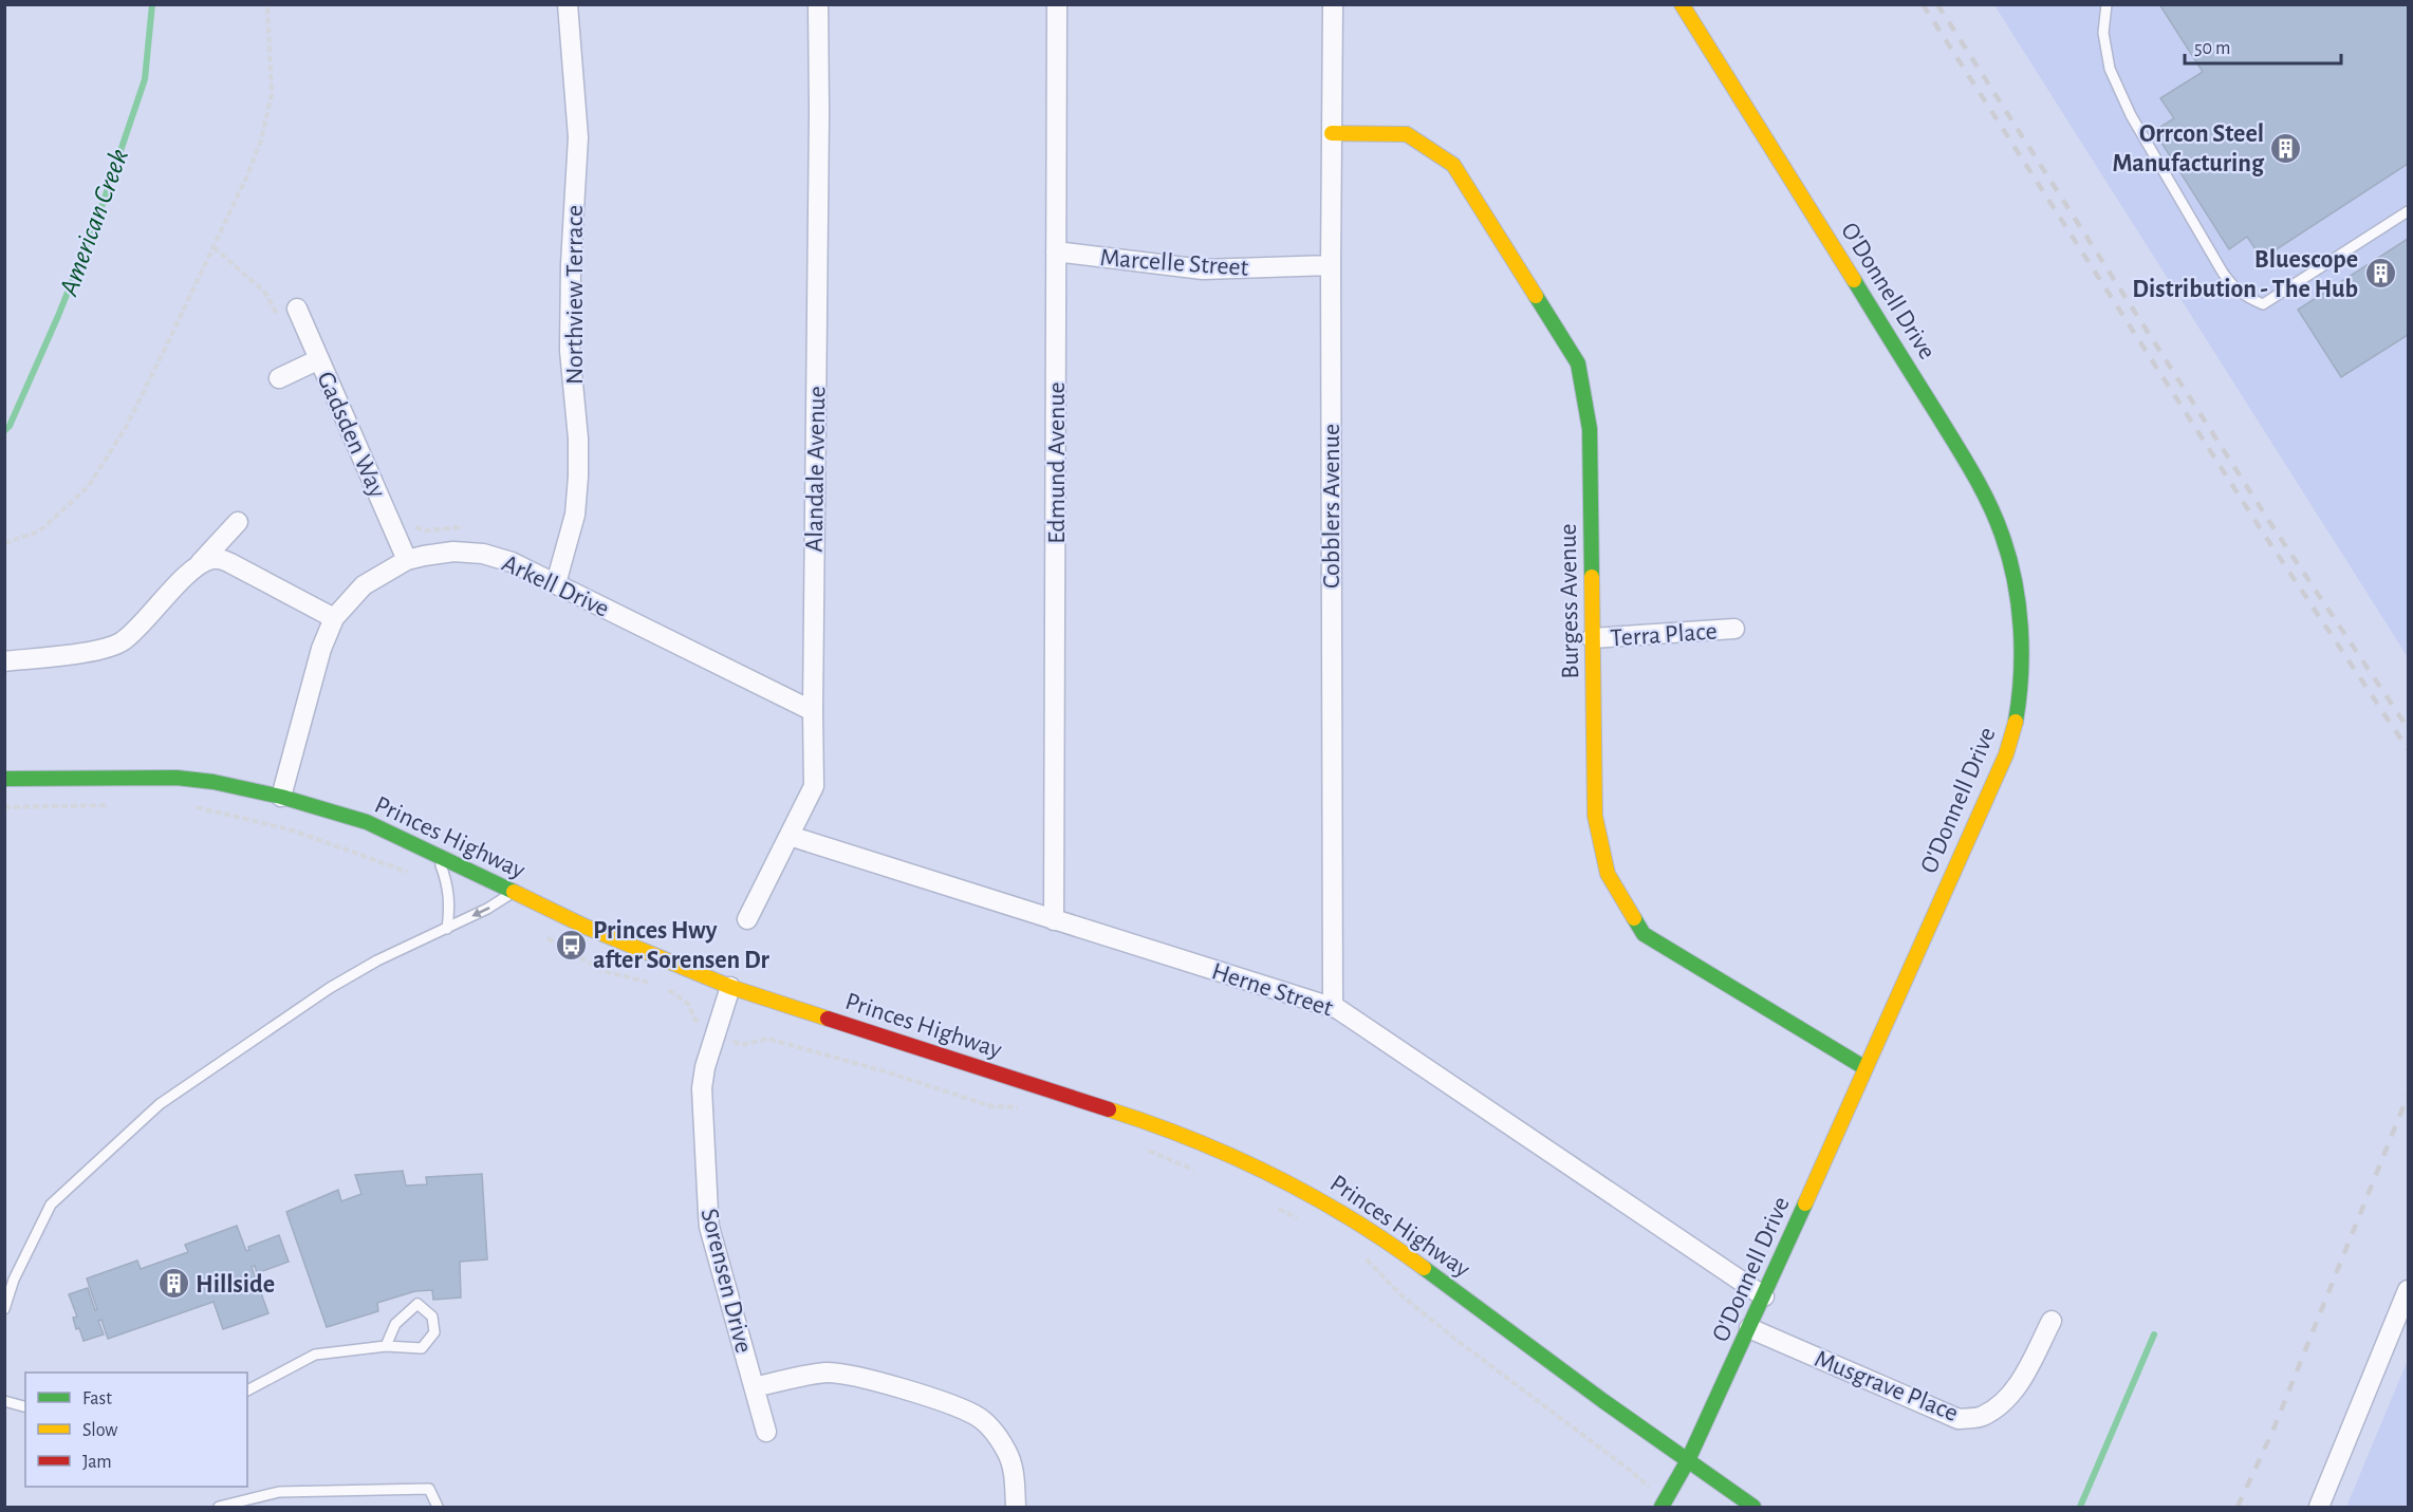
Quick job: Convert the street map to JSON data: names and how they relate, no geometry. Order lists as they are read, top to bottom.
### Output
{
  "streets": {
    "street": [
      "Marcelle Street",
      "O'Donnell Drive",
      "Northview Terrace",
      "Gadsden Way",
      "Edmund Avenue",
      "Alandale Avenue",
      "Cobblers Avenue",
      "Arkell Drive",
      "Burgess Avenue",
      "Terra Place",
      "Princes Highway",
      "Herne Street",
      "Sorensen Drive",
      "Musgrave Place"
    ]
  },
  "crossings": [
    ["Marcelle Street", "Edmund Avenue"],
    ["Marcelle Street", "Cobblers Avenue"],
    ["O'Donnell Drive", "Burgess Avenue"],
    ["O'Donnell Drive", "Princes Highway"],
    ["O'Donnell Drive", "Herne Street"],
    ["O'Donnell Drive", "Musgrave Place"],
    ["Northview Terrace", "Arkell Drive"],
    ["Gadsden Way", "Arkell Drive"],
    ["Edmund Avenue", "Herne Street"],
    ["Alandale Avenue", "Arkell Drive"],
    ["Alandale Avenue", "Herne Street"],
    ["Cobblers Avenue", "Burgess Avenue"],
    ["Cobblers Avenue", "Herne Street"],
    ["Arkell Drive", "Princes Highway"],
    ["Burgess Avenue", "Terra Place"],
    ["Princes Highway", "Sorensen Drive"]
  ],
  "water": ["American Creek"],
  "places": {
    "building": ["Orrcon Steel Manufacturing", "Bluescope Distribution - The Hub", "Hillside"],
    "bus stop": ["Princes Hwy after Sorensen Dr"]
  },
  "legend": ["Fast", "Slow", "Jam"],
  "scale_bar": "50 m"
}
